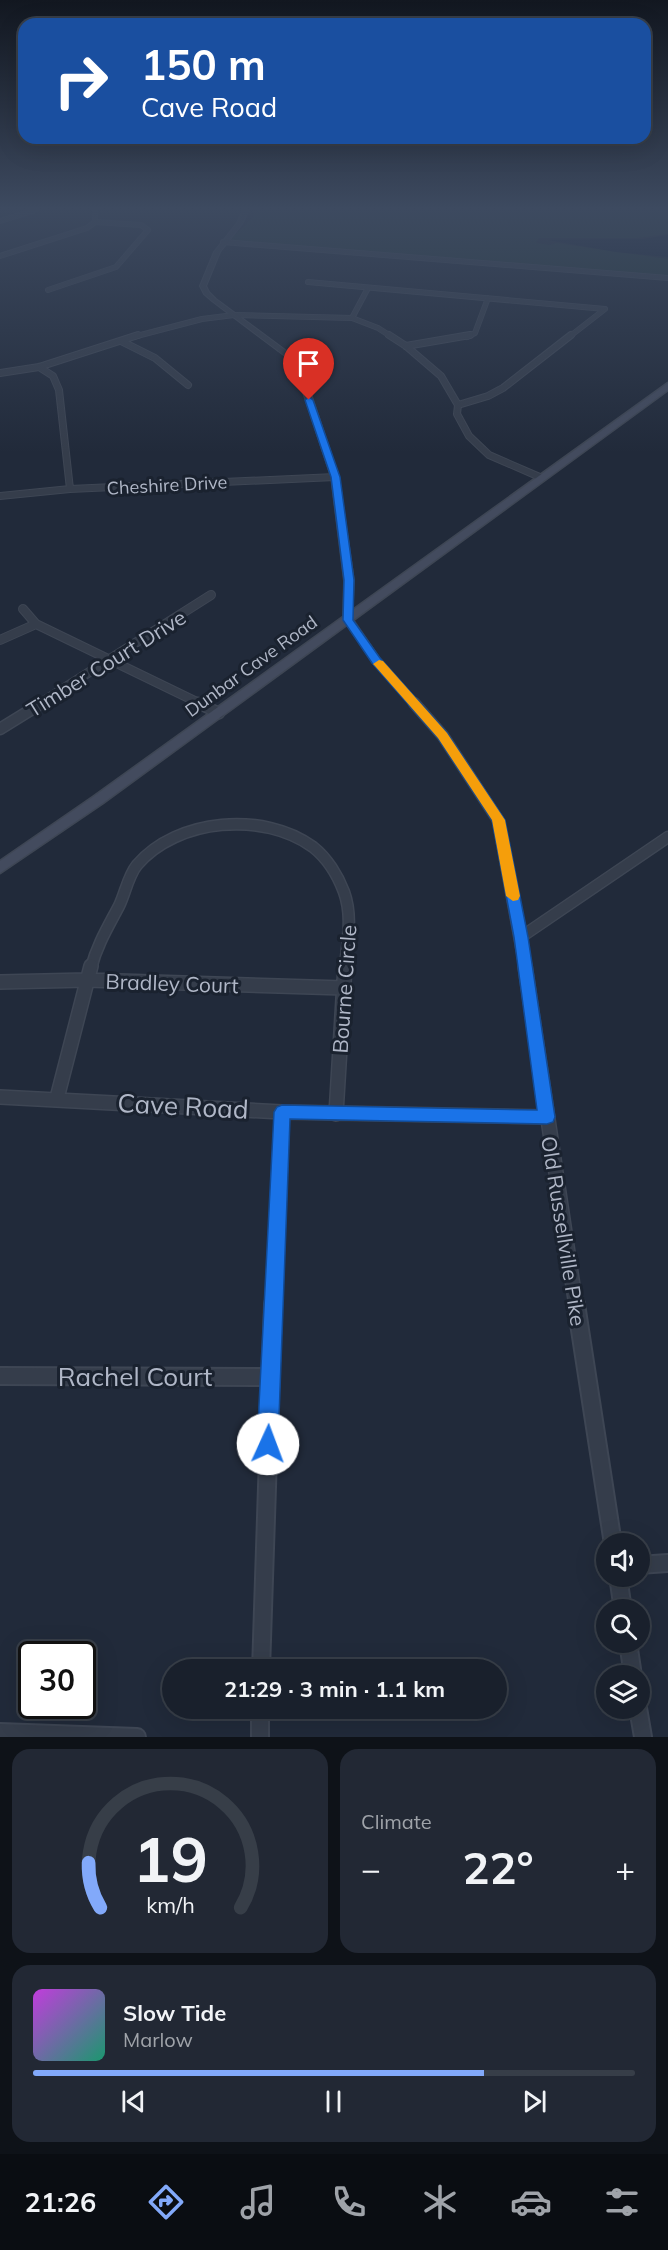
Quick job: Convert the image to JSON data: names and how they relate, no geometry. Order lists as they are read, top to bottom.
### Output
{
  "streets": {
    "main road": ["Dunbar Cave Road"],
    "street": [
      "Cheshire Drive",
      "Timber Court Drive",
      "Bradley Court",
      "Bourne Circle",
      "Cave Road",
      "Old Russellville Pike",
      "Rachel Court"
    ]
  },
  "crossings": [
    ["Dunbar Cave Road", "Old Russellville Pike"],
    ["Bradley Court", "Bourne Circle"],
    ["Bourne Circle", "Cave Road"],
    ["Cave Road", "Old Russellville Pike"]
  ],
  "page": {
    "turn": ["150 m", "Cave Road"],
    "limit": "30",
    "trip": "21:29 · 3 min · 1.1 km",
    "tile": "Climate",
    "heat": ["−", "22°", "+"],
    "song": ["Slow Tide", "Marlow"],
    "tabs": "21:26",
    "gauge": ["19", "km/h"]
  }
}
